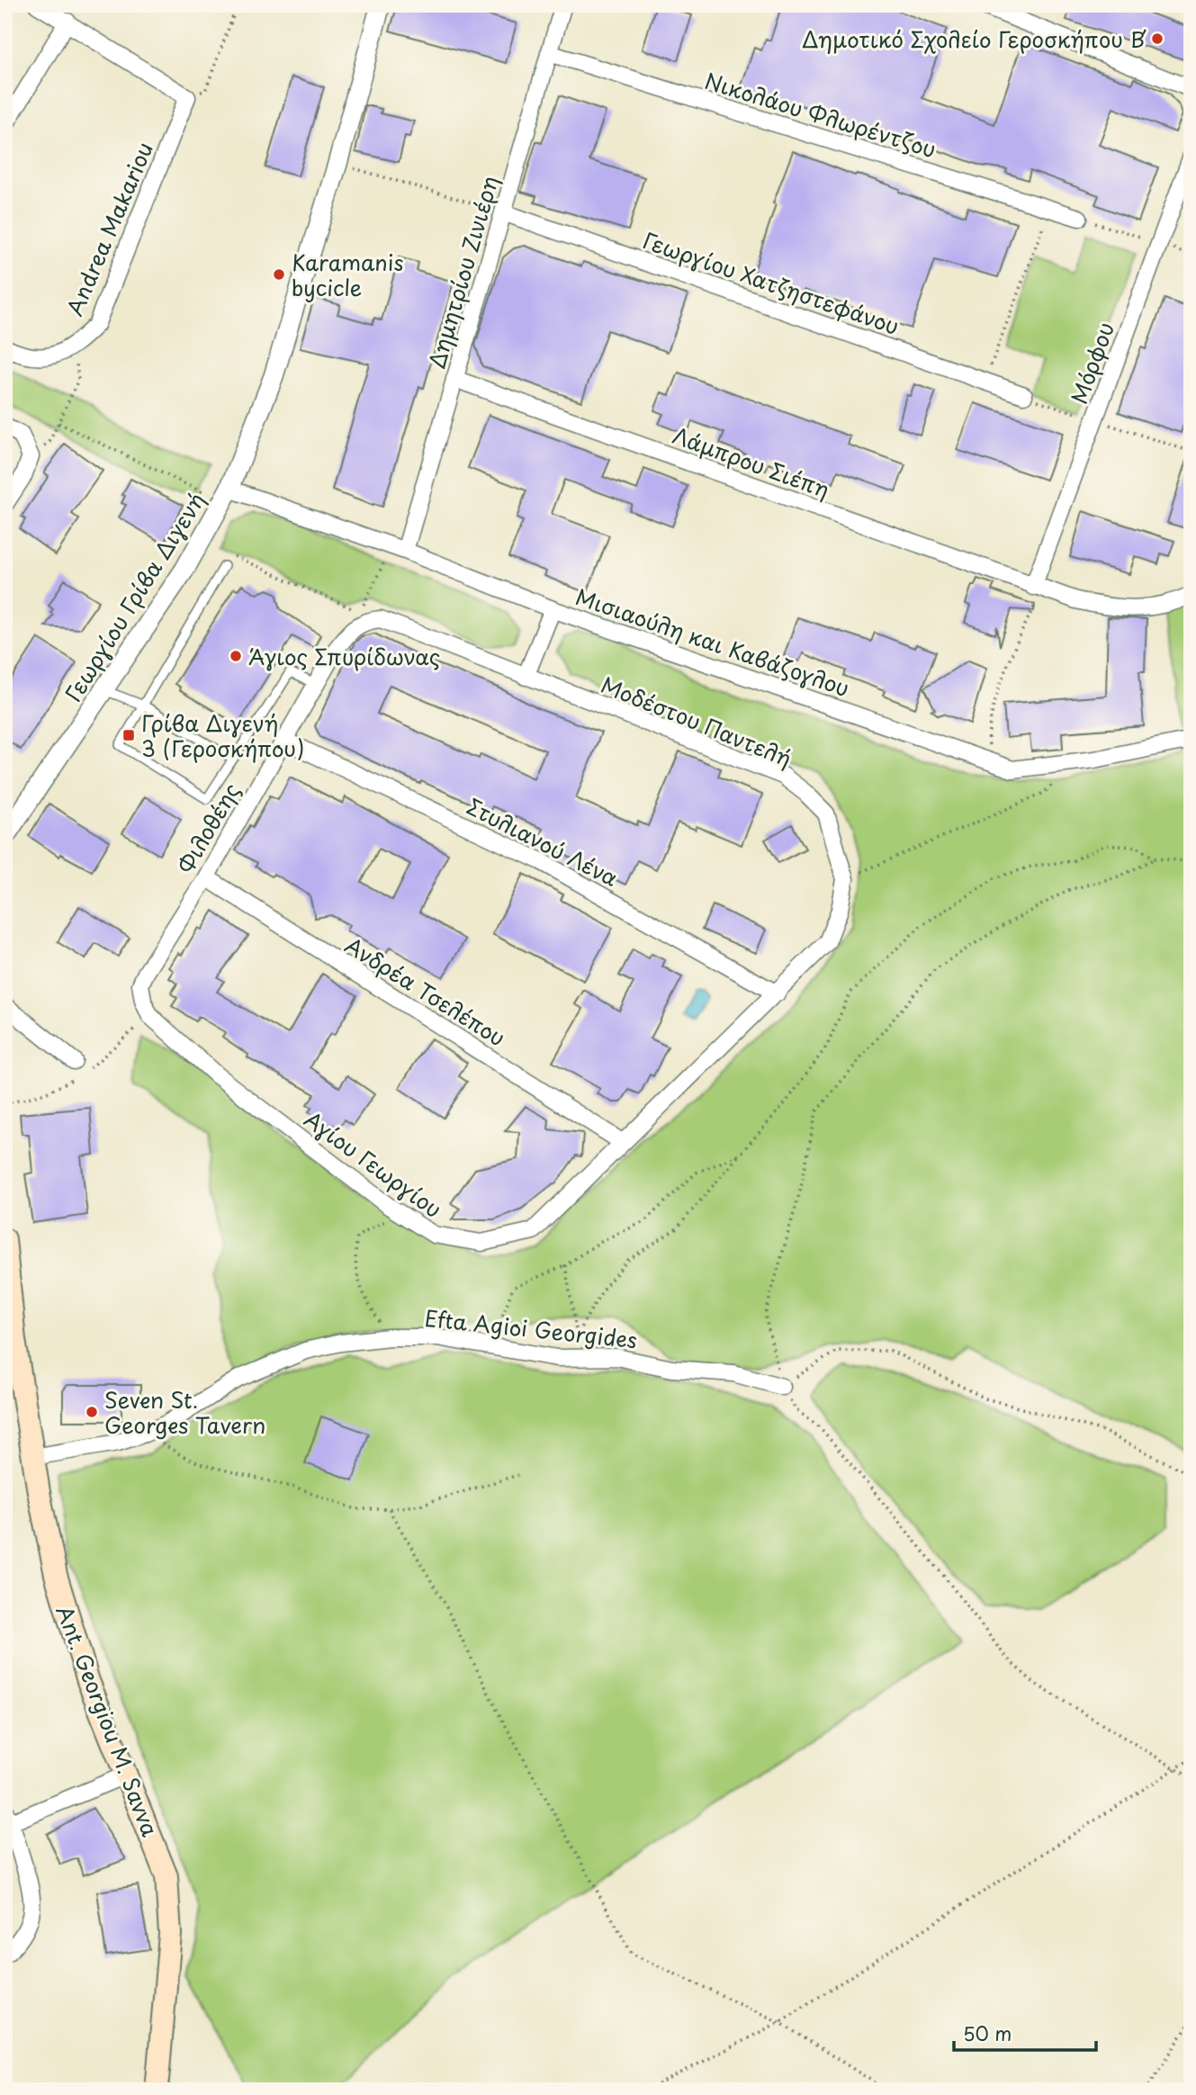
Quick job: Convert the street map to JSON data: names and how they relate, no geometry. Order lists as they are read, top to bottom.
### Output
{
  "streets": {
    "main road": ["Ant. Georgiou M. Savva"],
    "street": [
      "Νικολάου Φλωρέντζου",
      "Andrea Makariou",
      "Δημητρίου Ζινιέρη",
      "Γεωργίου Χατζηστεφάνου",
      "Μόρφου",
      "Λάμπρου Σιέπη",
      "Γεωργίου Γρίβα Διγενή",
      "Μισιαούλη και Καβάζογλου",
      "Μοδέστου Παντελή",
      "Φιλοθέης",
      "Στυλιανού Λένα",
      "Ανδρέα Τσελέπου",
      "Αγίου Γεωργίου",
      "Efta Agioi Georgides"
    ]
  },
  "crossings": [
    ["Νικολάου Φλωρέντζου", "Δημητρίου Ζινιέρη"],
    ["Δημητρίου Ζινιέρη", "Γεωργίου Χατζηστεφάνου"],
    ["Δημητρίου Ζινιέρη", "Λάμπρου Σιέπη"],
    ["Δημητρίου Ζινιέρη", "Μισιαούλη και Καβάζογλου"],
    ["Μόρφου", "Λάμπρου Σιέπη"],
    ["Γεωργίου Γρίβα Διγενή", "Μισιαούλη και Καβάζογλου"],
    ["Μοδέστου Παντελή", "Φιλοθέης"],
    ["Μοδέστου Παντελή", "Στυλιανού Λένα"],
    ["Μοδέστου Παντελή", "Αγίου Γεωργίου"],
    ["Φιλοθέης", "Στυλιανού Λένα"],
    ["Φιλοθέης", "Ανδρέα Τσελέπου"],
    ["Φιλοθέης", "Αγίου Γεωργίου"],
    ["Στυλιανού Λένα", "Αγίου Γεωργίου"],
    ["Ανδρέα Τσελέπου", "Αγίου Γεωργίου"],
    ["Efta Agioi Georgides", "Ant. Georgiou M. Savva"]
  ],
  "places": {
    "other": [
      "Δημοτικό Σχολείο Γεροσκήπου Β΄",
      "Karamanis bycicle",
      "Άγιος Σπυρίδωνας",
      "Seven St. Georges Tavern"
    ],
    "transit": ["Γρίβα Διγενή 3 (Γεροσκήπου)"]
  },
  "scale_bar": "50 m"
}
